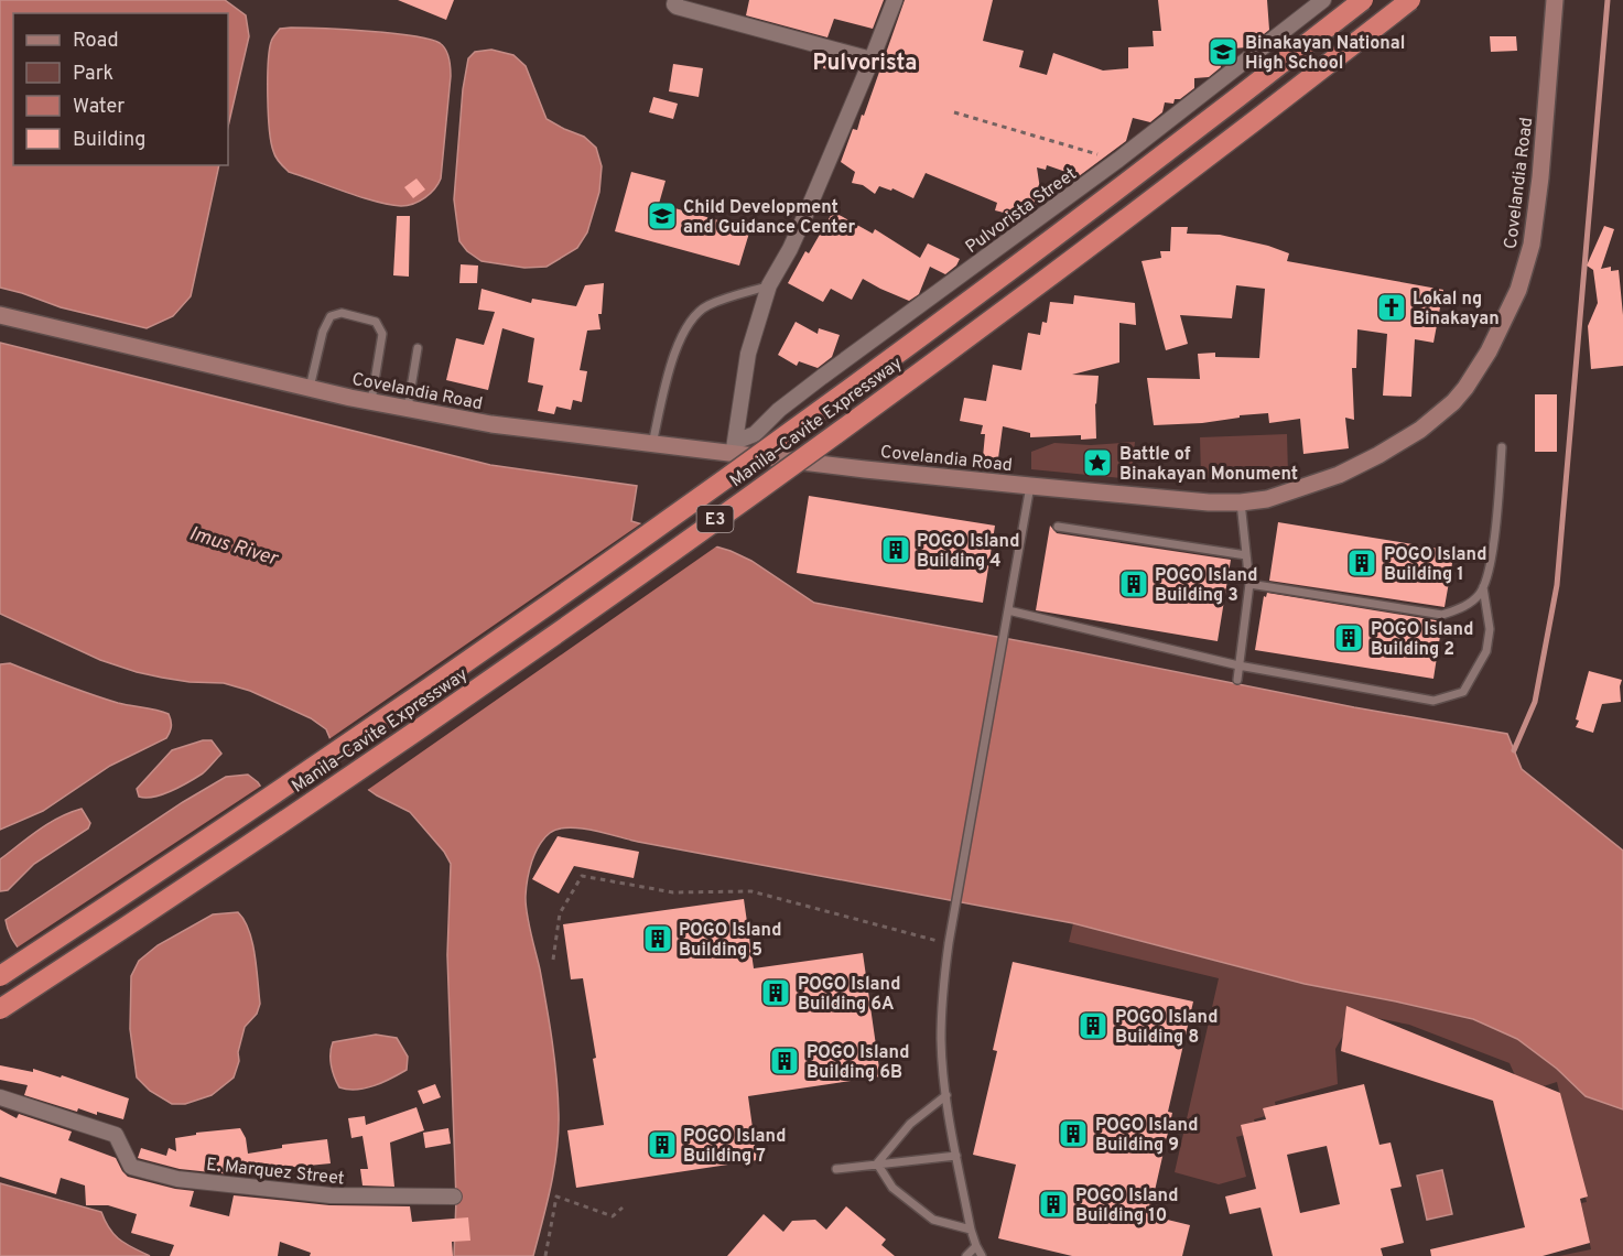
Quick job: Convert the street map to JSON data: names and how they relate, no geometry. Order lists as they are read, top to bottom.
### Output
{
  "streets": {
    "highway": ["Manila–Cavite Expressway", "E3"],
    "main road": ["Covelandia Road"],
    "street": ["Pulvorista Street", "E. Marquez Street"]
  },
  "crossings": [
    ["Covelandia Road", "Pulvorista Street"]
  ],
  "districts": ["Pulvorista"],
  "water": ["Imus River"],
  "places": {
    "school or university": ["Binakayan National High School", "Child Development and Guidance Center"],
    "church": ["Lokal ng Binakayan"],
    "place": ["Battle of Binakayan Monument"],
    "building": [
      "POGO Island Building 4",
      "POGO Island Building 1",
      "POGO Island Building 3",
      "POGO Island Building 2",
      "POGO Island Building 5",
      "POGO Island Building 6A",
      "POGO Island Building 8",
      "POGO Island Building 6B",
      "POGO Island Building 9",
      "POGO Island Building 7",
      "POGO Island Building 10"
    ]
  },
  "legend": [
    "Road",
    "Park",
    "Water",
    "Building"
  ]
}
